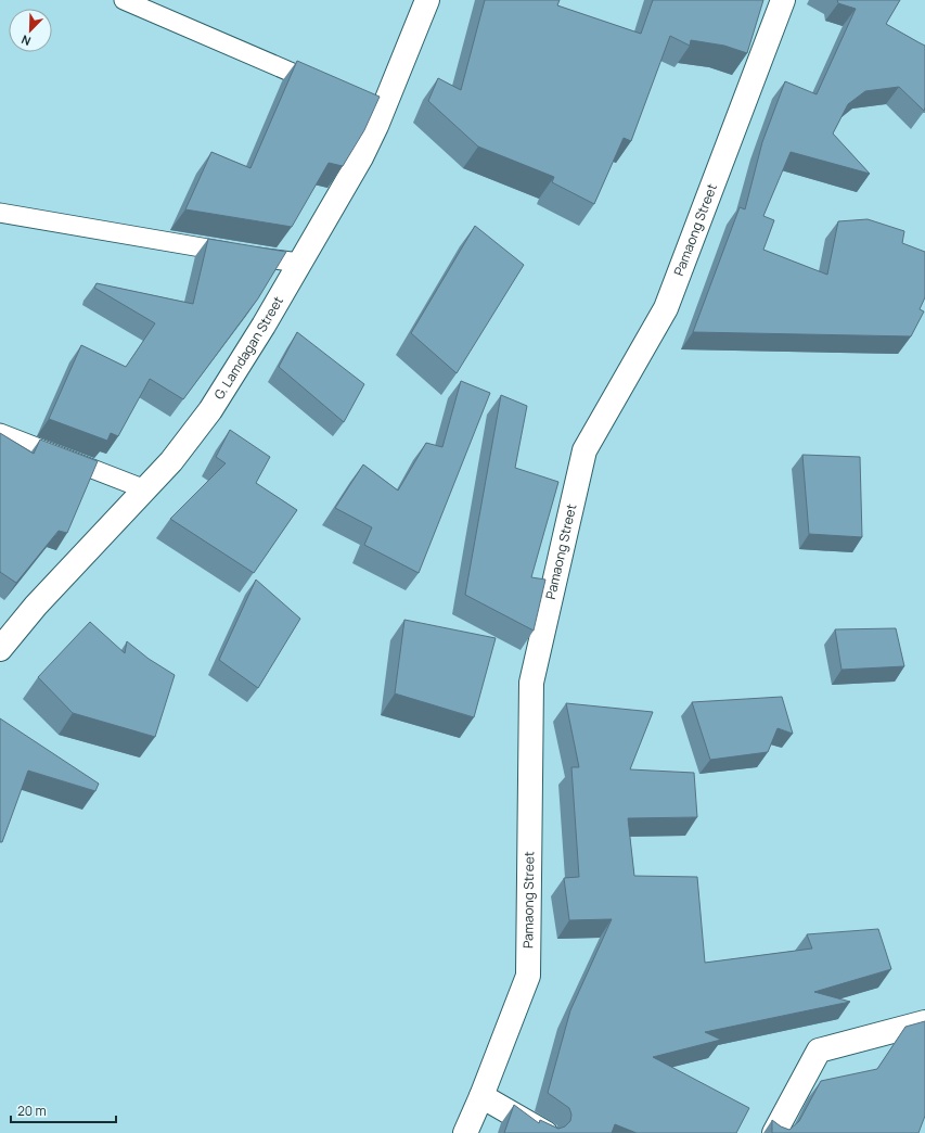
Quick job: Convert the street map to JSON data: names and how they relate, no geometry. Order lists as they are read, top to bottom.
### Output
{
  "streets": {
    "street": ["Pamaong Street", "G. Lamdagan Street"]
  },
  "scale_bar": "20 m",
  "north": "bottom left"
}
